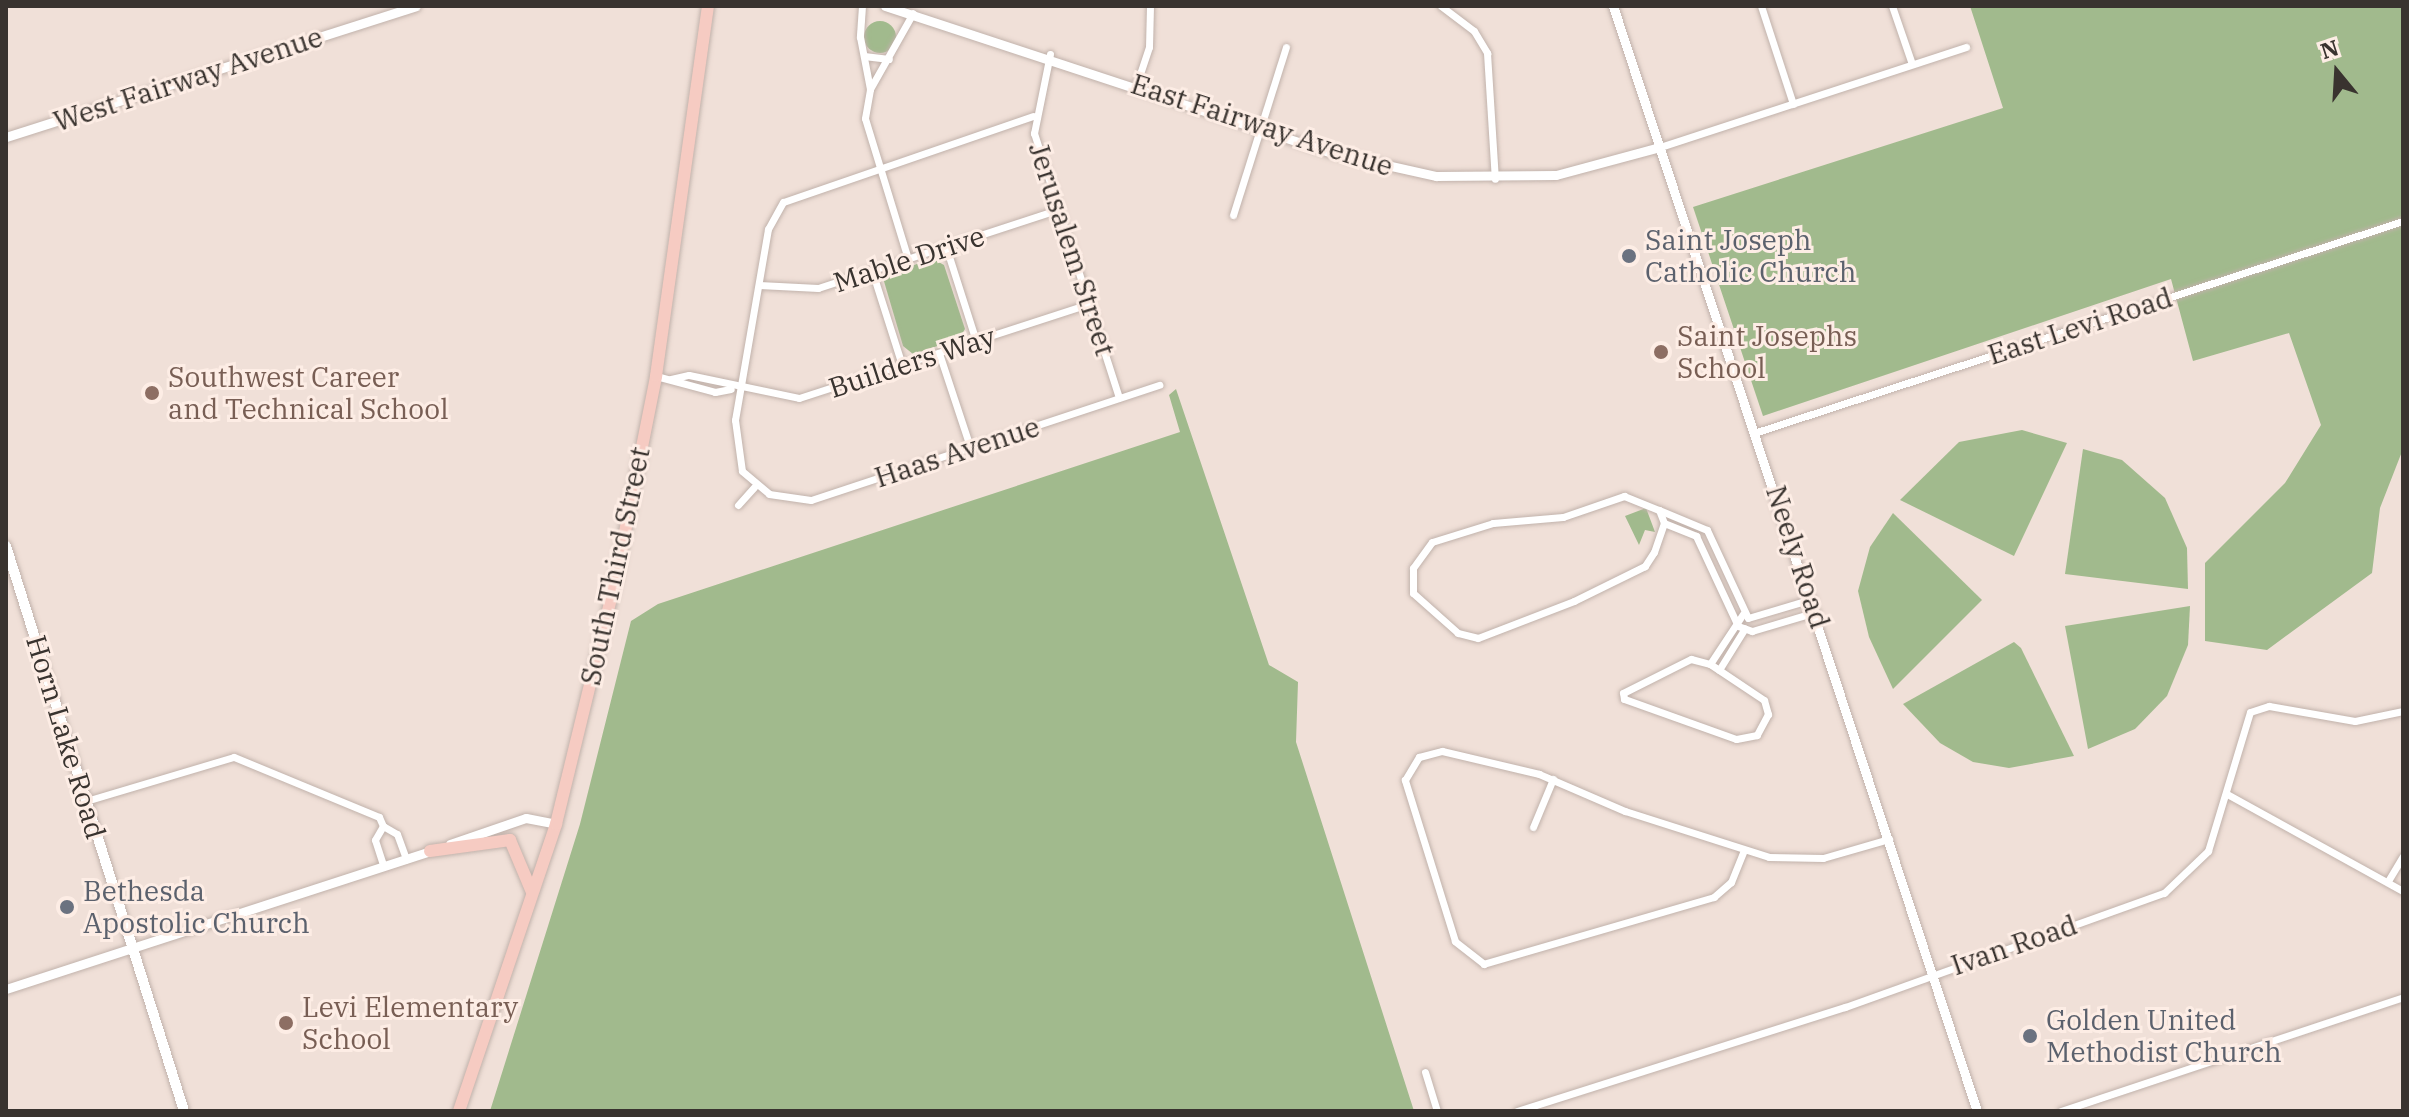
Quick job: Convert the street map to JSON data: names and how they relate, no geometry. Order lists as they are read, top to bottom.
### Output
{
  "streets": {
    "highway": ["South Third Street"],
    "main road": ["Horn Lake Road"],
    "street": [
      "West Fairway Avenue",
      "East Fairway Avenue",
      "Jerusalem Street",
      "Mable Drive",
      "East Levi Road",
      "Builders Way",
      "Haas Avenue",
      "Neely Road",
      "Ivan Road"
    ]
  },
  "crossings": [
    ["East Fairway Avenue", "Jerusalem Street"],
    ["East Fairway Avenue", "Neely Road"],
    ["Jerusalem Street", "Mable Drive"],
    ["Jerusalem Street", "Builders Way"],
    ["Jerusalem Street", "Haas Avenue"],
    ["East Levi Road", "Neely Road"],
    ["Builders Way", "South Third Street"],
    ["Neely Road", "Ivan Road"]
  ],
  "places": [
    "Saint Joseph Catholic Church",
    "Saint Josephs School",
    "Southwest Career and Technical School",
    "Bethesda Apostolic Church",
    "Levi Elementary School",
    "Golden United Methodist Church"
  ],
  "north": "top"
}
